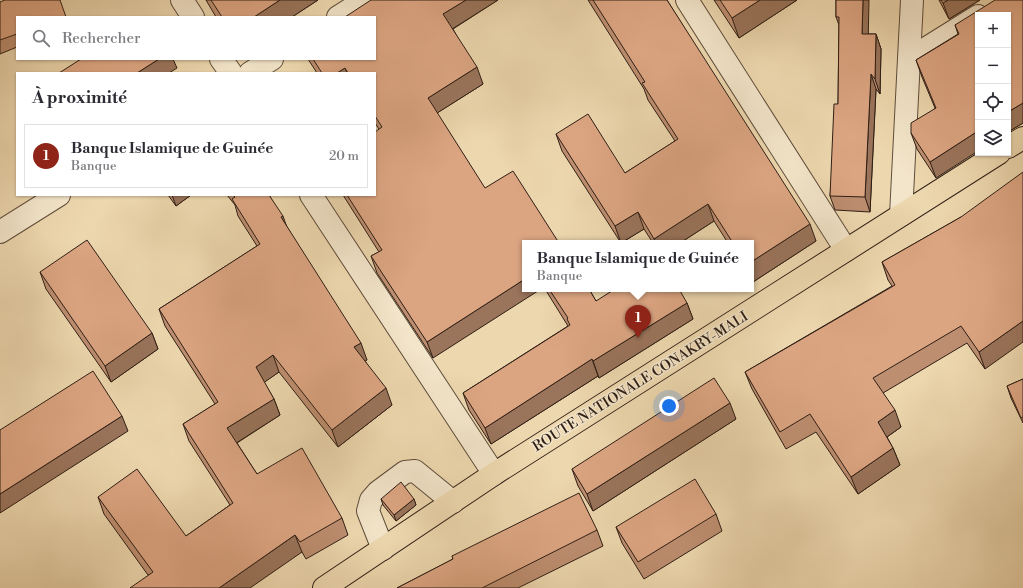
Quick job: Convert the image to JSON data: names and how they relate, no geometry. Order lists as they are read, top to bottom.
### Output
{
  "streets": {
    "highway": ["ROUTE NATIONALE CONAKRY-MALI"]
  },
  "page": {
    "map_buttons": ["+", "−"],
    "search": "Rechercher",
    "heading": "À proximité",
    "list": [
      {
        "mark": "1",
        "name": "Banque Islamique de Guinée",
        "note": "Banque",
        "value": "20 m"
      }
    ],
    "popup": ["Banque Islamique de Guinée", "Banque"],
    "pins": "1"
  }
}
